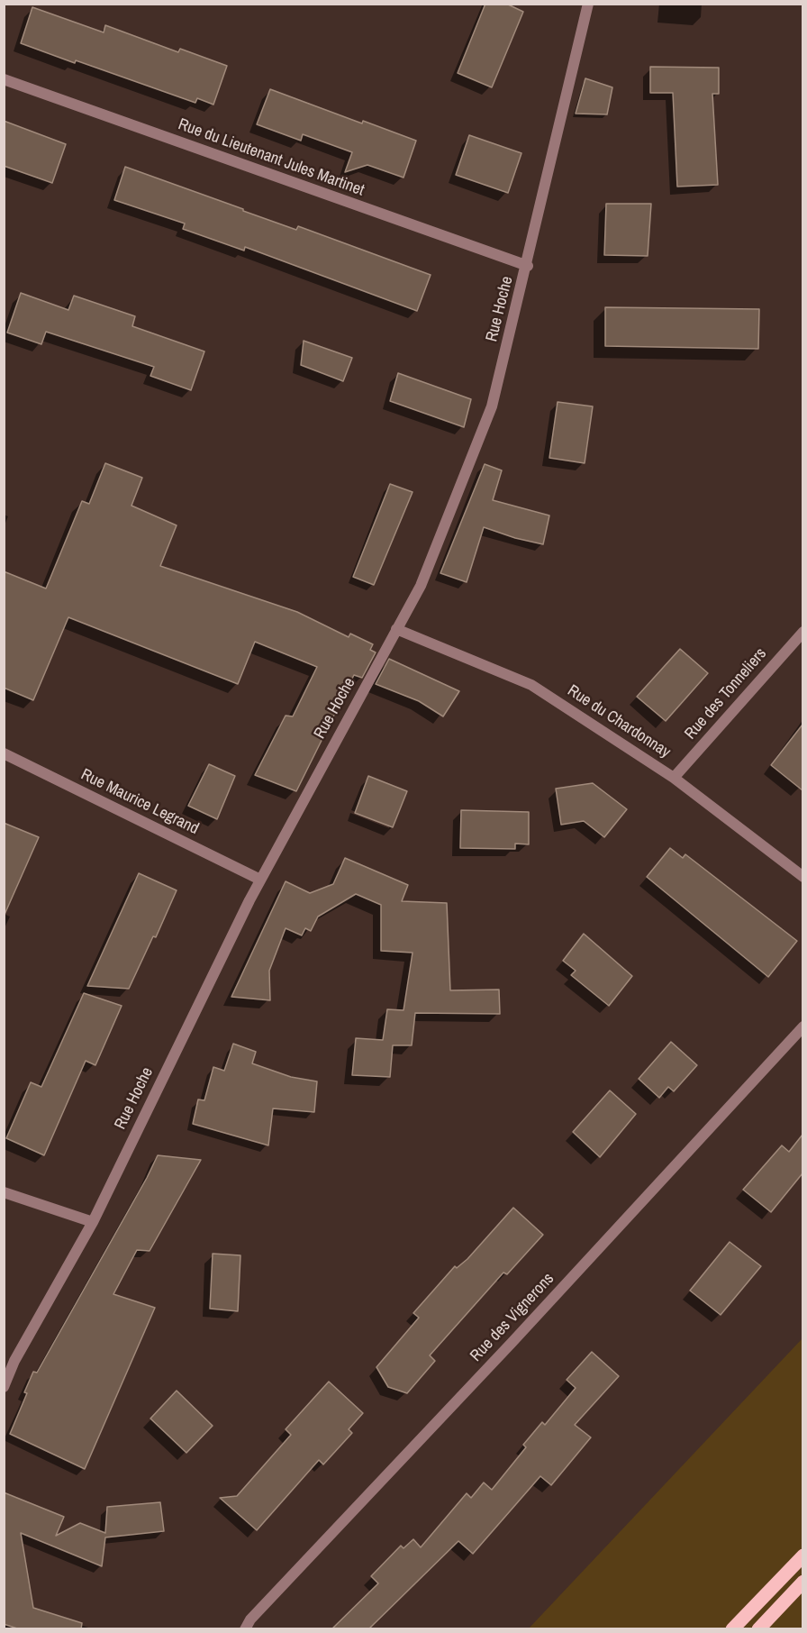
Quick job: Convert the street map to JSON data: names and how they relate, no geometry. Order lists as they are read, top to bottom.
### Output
{
  "streets": {
    "street": [
      "Rue du Lieutenant Jules Martinet",
      "Rue Hoche",
      "Rue des Tonneliers",
      "Rue du Chardonnay",
      "Rue Maurice Legrand",
      "Rue des Vignerons"
    ]
  },
  "crossings": [
    ["Rue du Lieutenant Jules Martinet", "Rue Hoche"],
    ["Rue Hoche", "Rue du Chardonnay"],
    ["Rue Hoche", "Rue Maurice Legrand"],
    ["Rue des Tonneliers", "Rue du Chardonnay"]
  ]
}
